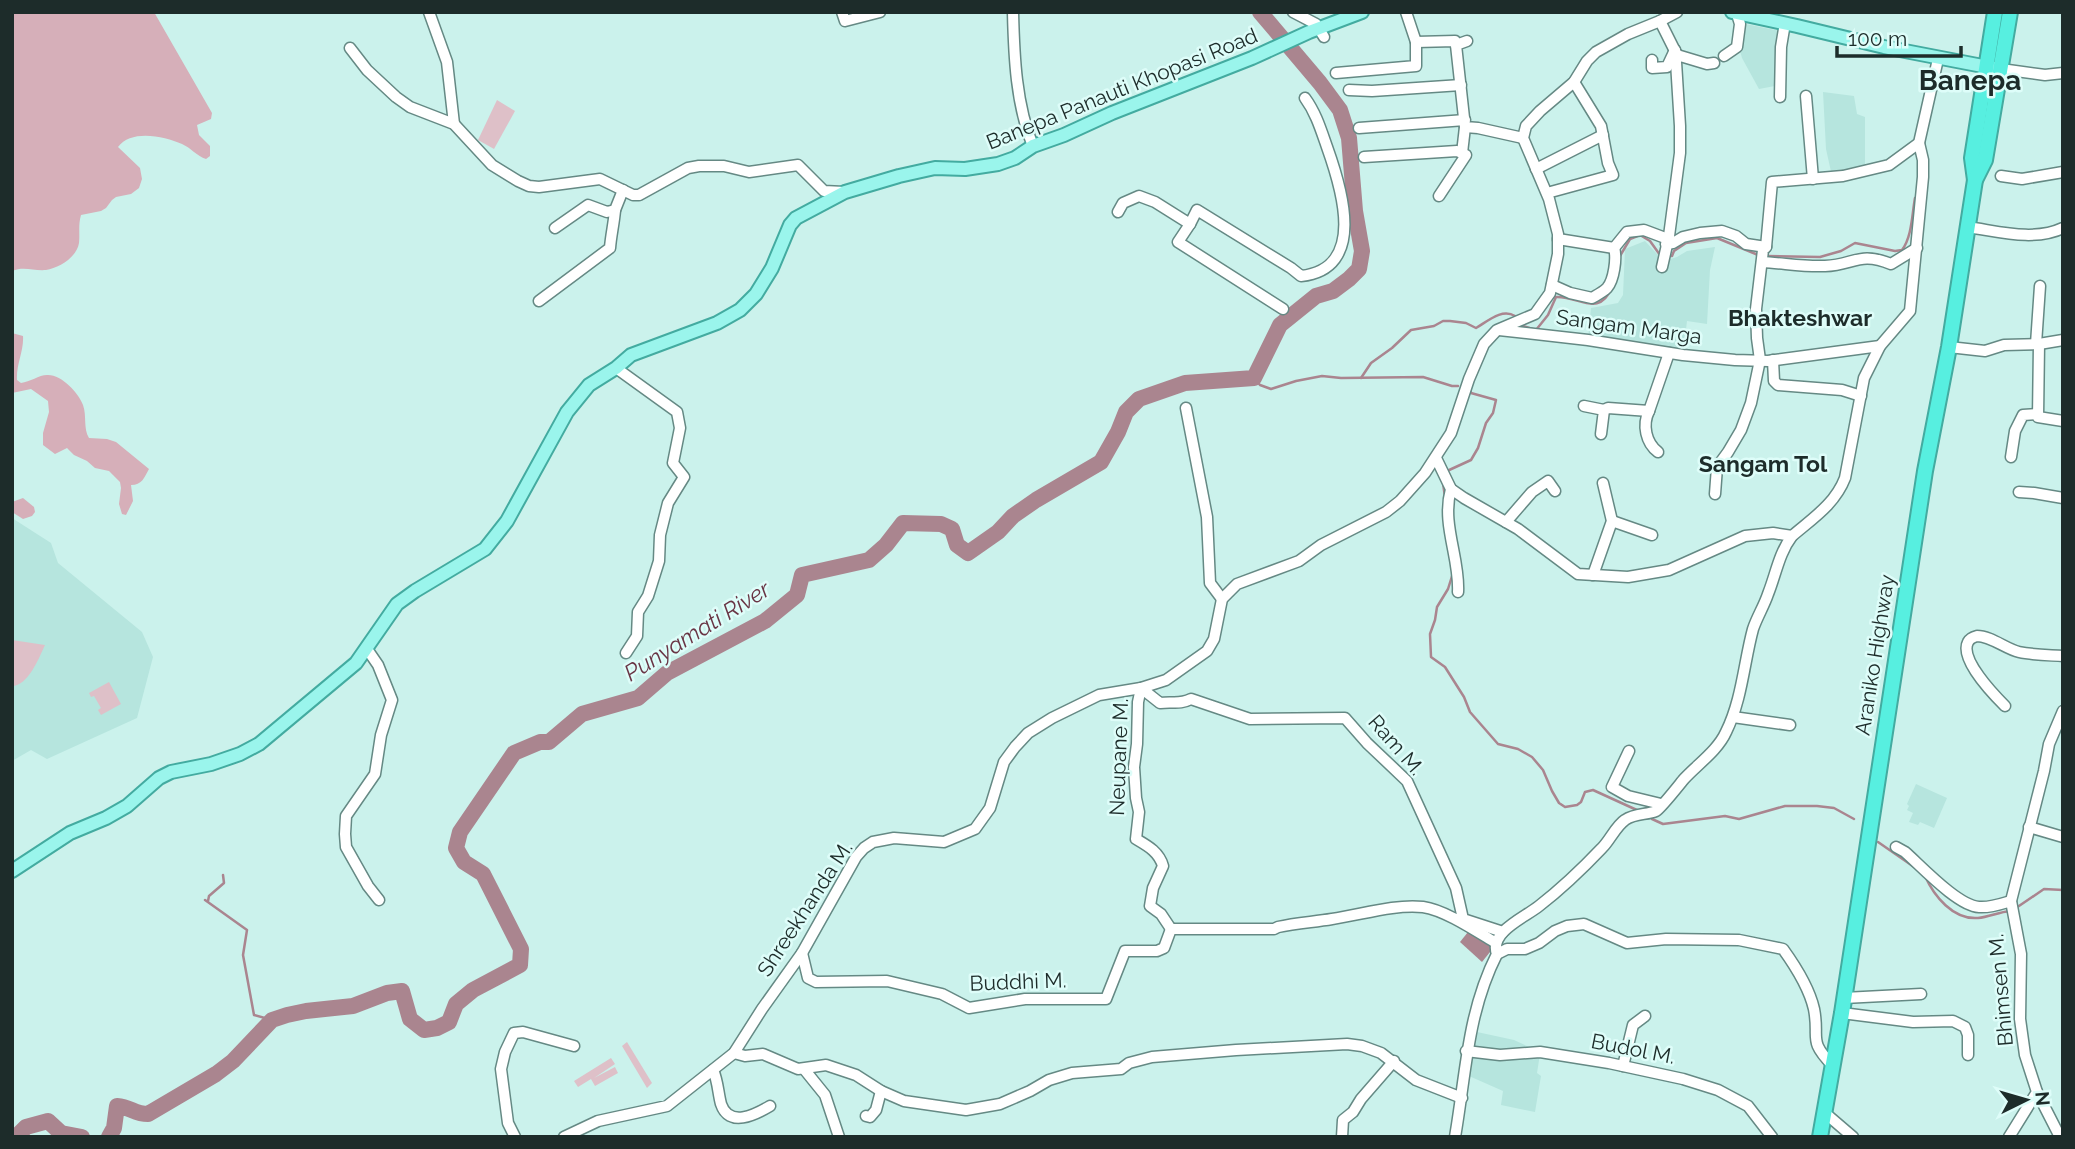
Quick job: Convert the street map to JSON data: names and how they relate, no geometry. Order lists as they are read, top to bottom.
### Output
{
  "streets": {
    "highway": ["Araniko Highway"],
    "main road": ["Banepa Panauti Khopasi Road"],
    "street": [
      "Sangam Marga",
      "Ram M.",
      "Neupane M.",
      "Shreekhanda M.",
      "Buddhi M.",
      "Bhimsen M.",
      "Budol M."
    ]
  },
  "crossings": [
    ["Ram M.", "Neupane M."],
    ["Ram M.", "Shreekhanda M."],
    ["Neupane M.", "Shreekhanda M."],
    ["Neupane M.", "Buddhi M."],
    ["Shreekhanda M.", "Buddhi M."]
  ],
  "districts": ["Banepa", "Bhakteshwar", "Sangam Tol"],
  "water": ["Punyamati River"],
  "scale_bar": "100 m",
  "north": "right"
}
